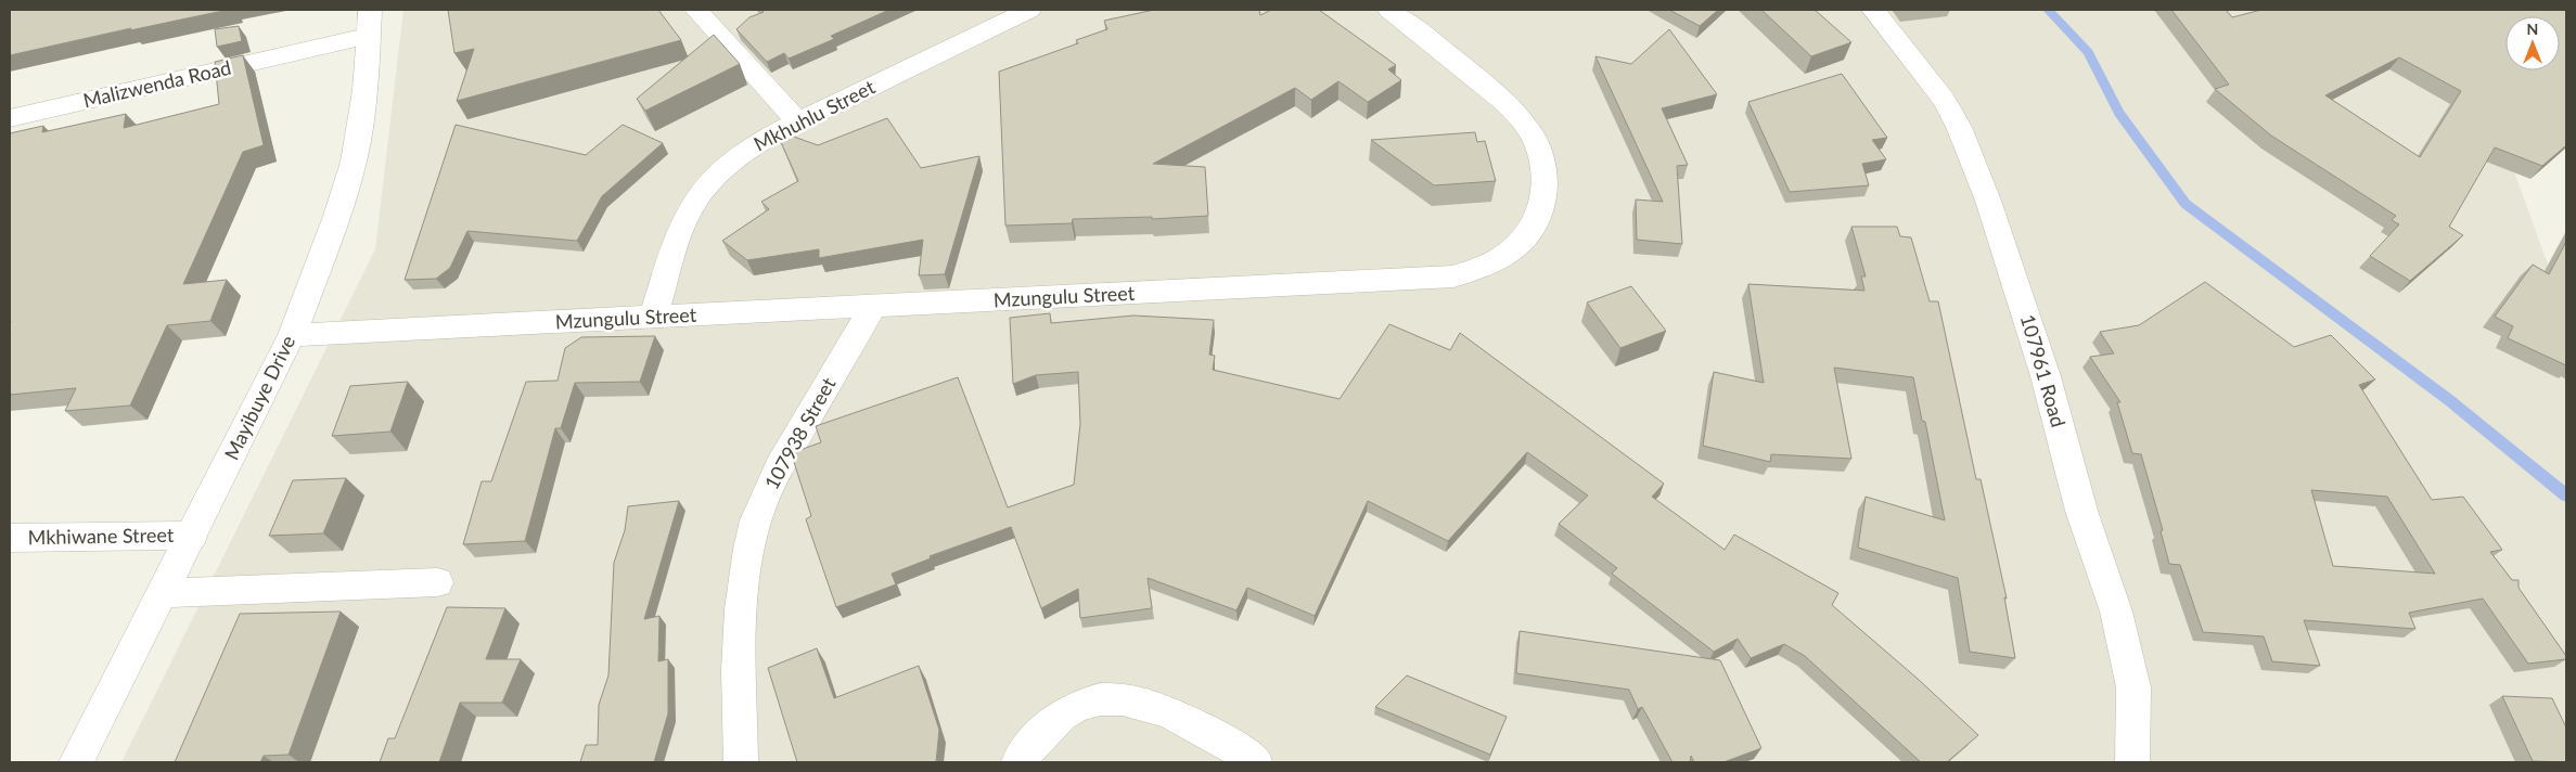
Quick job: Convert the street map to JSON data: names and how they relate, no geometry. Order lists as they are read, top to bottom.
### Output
{
  "streets": {
    "street": [
      "Malizwenda Road",
      "Mkhuhlu Street",
      "Mzungulu Street",
      "107961 Road",
      "Mayibuye Drive",
      "107938 Street",
      "Mkhiwane Street"
    ]
  },
  "crossings": [
    ["Malizwenda Road", "Mayibuye Drive"],
    ["Mkhuhlu Street", "Mzungulu Street"],
    ["Mzungulu Street", "Mayibuye Drive"],
    ["Mzungulu Street", "107938 Street"],
    ["Mayibuye Drive", "Mkhiwane Street"]
  ],
  "north": "top"
}
